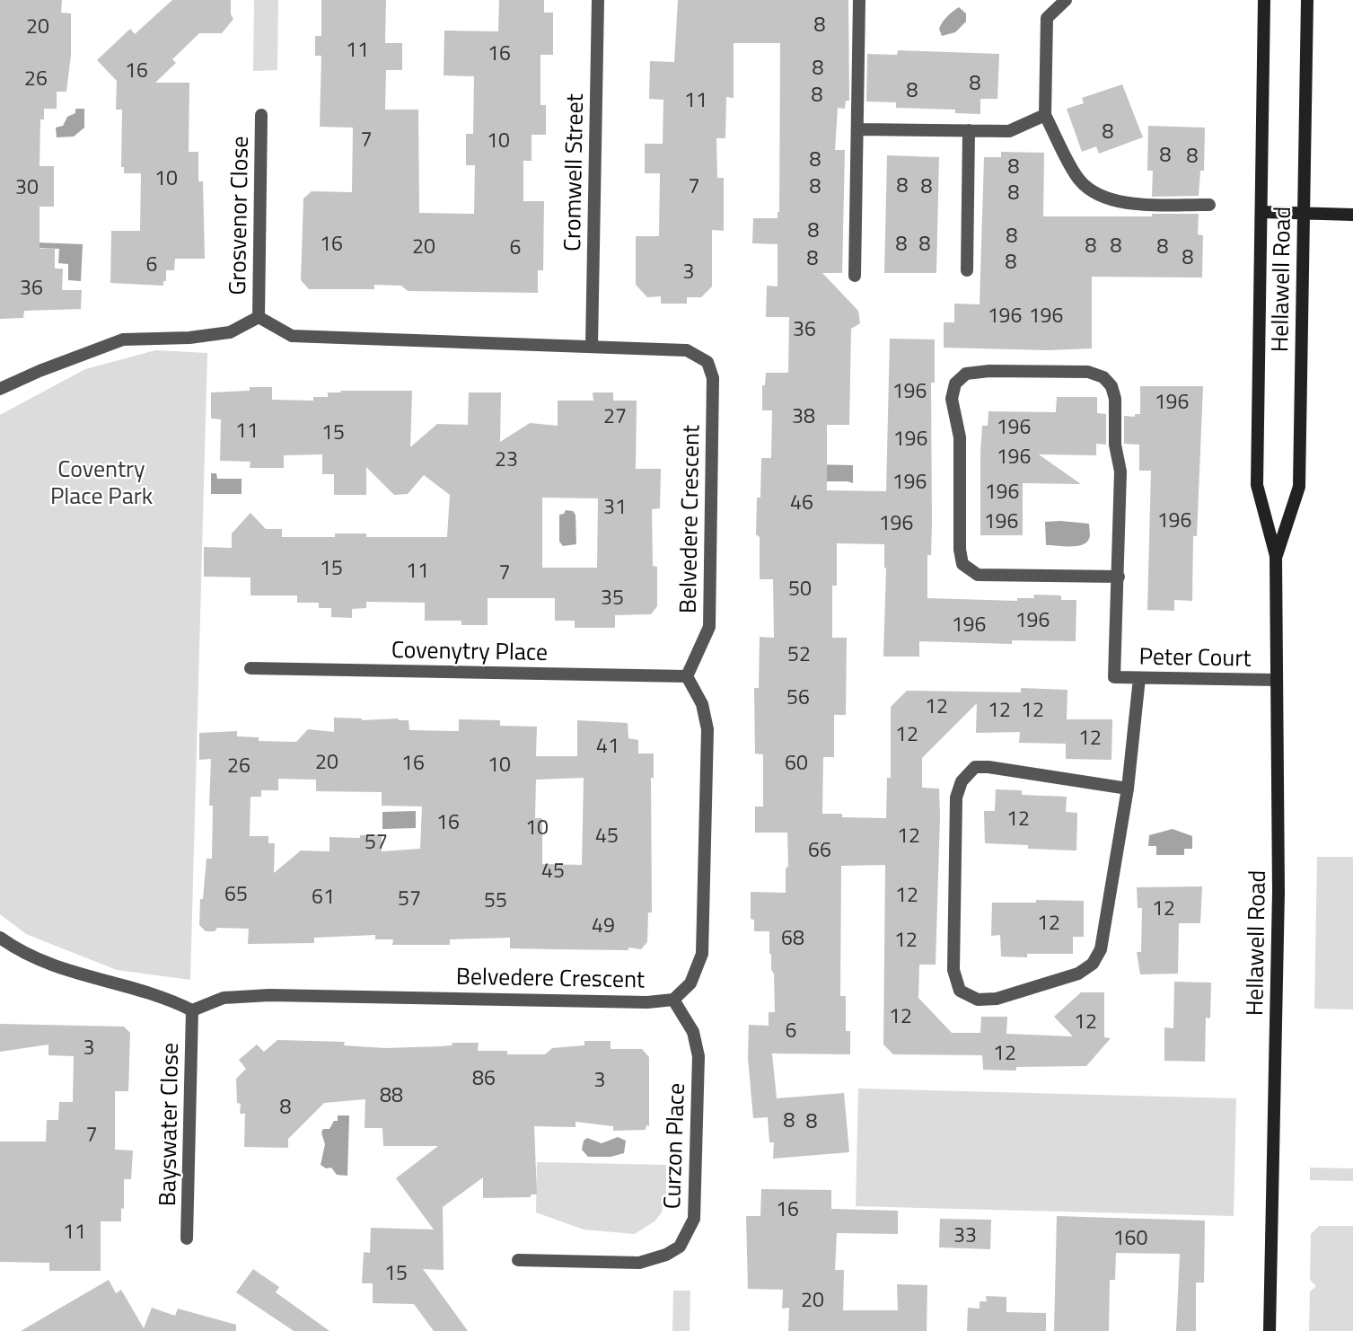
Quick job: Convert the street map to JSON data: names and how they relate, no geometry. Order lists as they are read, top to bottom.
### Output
{
  "streets": {
    "street": [
      "Cromwell Street",
      "Grosvenor Close",
      "Hellawell Road",
      "Belvedere Crescent",
      "Covenytry Place",
      "Peter Court",
      "Bayswater Close",
      "Curzon Place"
    ]
  },
  "crossings": [
    ["Cromwell Street", "Belvedere Crescent"],
    ["Grosvenor Close", "Belvedere Crescent"],
    ["Hellawell Road", "Peter Court"],
    ["Belvedere Crescent", "Covenytry Place"],
    ["Belvedere Crescent", "Bayswater Close"],
    ["Belvedere Crescent", "Curzon Place"]
  ],
  "parks": ["Coventry Place Park"],
  "house_numbers": [
    "8",
    "20",
    "11",
    "16",
    "8",
    "16",
    "26",
    "8",
    "8",
    "8",
    "11",
    "8",
    "7",
    "10",
    "8",
    "8",
    "8",
    "8",
    "10",
    "8",
    "7",
    "8",
    "8",
    "30",
    "8",
    "8",
    "8",
    "16",
    "8",
    "8",
    "8",
    "8",
    "20",
    "8",
    "6",
    "8",
    "8",
    "8",
    "6",
    "3",
    "36",
    "196",
    "196",
    "36",
    "196",
    "196",
    "27",
    "38",
    "196",
    "11",
    "15",
    "196",
    "196",
    "23",
    "196",
    "196",
    "46",
    "31",
    "196",
    "196",
    "196",
    "15",
    "11",
    "7",
    "50",
    "35",
    "196",
    "196",
    "52",
    "56",
    "12",
    "12",
    "12",
    "12",
    "12",
    "41",
    "20",
    "16",
    "60",
    "10",
    "26",
    "12",
    "16",
    "10",
    "45",
    "12",
    "57",
    "66",
    "45",
    "65",
    "12",
    "61",
    "57",
    "55",
    "12",
    "12",
    "49",
    "68",
    "12",
    "12",
    "12",
    "6",
    "3",
    "12",
    "86",
    "3",
    "88",
    "8",
    "8",
    "8",
    "7",
    "16",
    "11",
    "33",
    "160",
    "15",
    "20"
  ]
}
